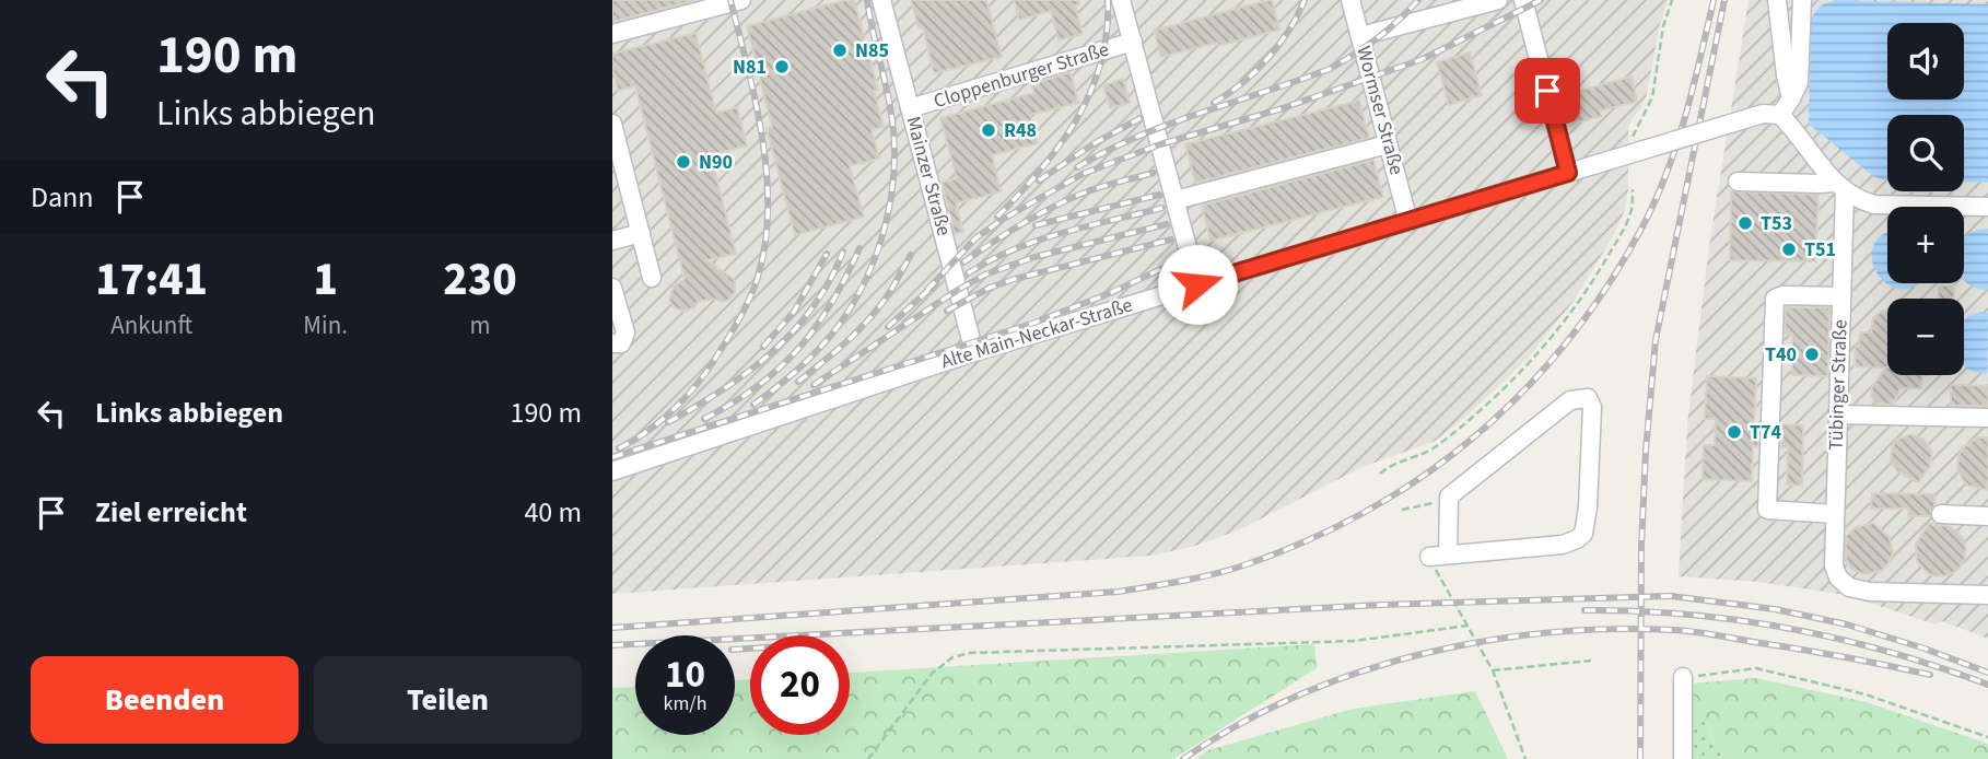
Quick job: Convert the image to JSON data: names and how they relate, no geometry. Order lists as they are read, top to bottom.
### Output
{
  "streets": {
    "street": [
      "Cloppenburger Straße",
      "Wormser Straße",
      "Mainzer Straße",
      "Alte Main-Neckar-Straße",
      "Tübinger Straße"
    ]
  },
  "crossings": [
    ["Cloppenburger Straße", "Mainzer Straße"],
    ["Wormser Straße", "Alte Main-Neckar-Straße"],
    ["Mainzer Straße", "Alte Main-Neckar-Straße"]
  ],
  "places": [
    "N85",
    "N81",
    "R48",
    "N90",
    "T53",
    "T51",
    "T40",
    "T74"
  ],
  "page": {
    "turn": ["190 m", "Links abbiegen"],
    "map_buttons": ["+", "−"],
    "then": "Dann",
    "eta": [
      "17:41",
      "Ankunft",
      "1",
      "Min.",
      "230",
      "m"
    ],
    "list": [
      {
        "name": "Links abbiegen",
        "value": "190 m"
      },
      {
        "name": "Ziel erreicht",
        "value": "40 m"
      }
    ],
    "speed": "10 km/h",
    "limit": "20",
    "buttons": ["Beenden", "Teilen"]
  }
}
